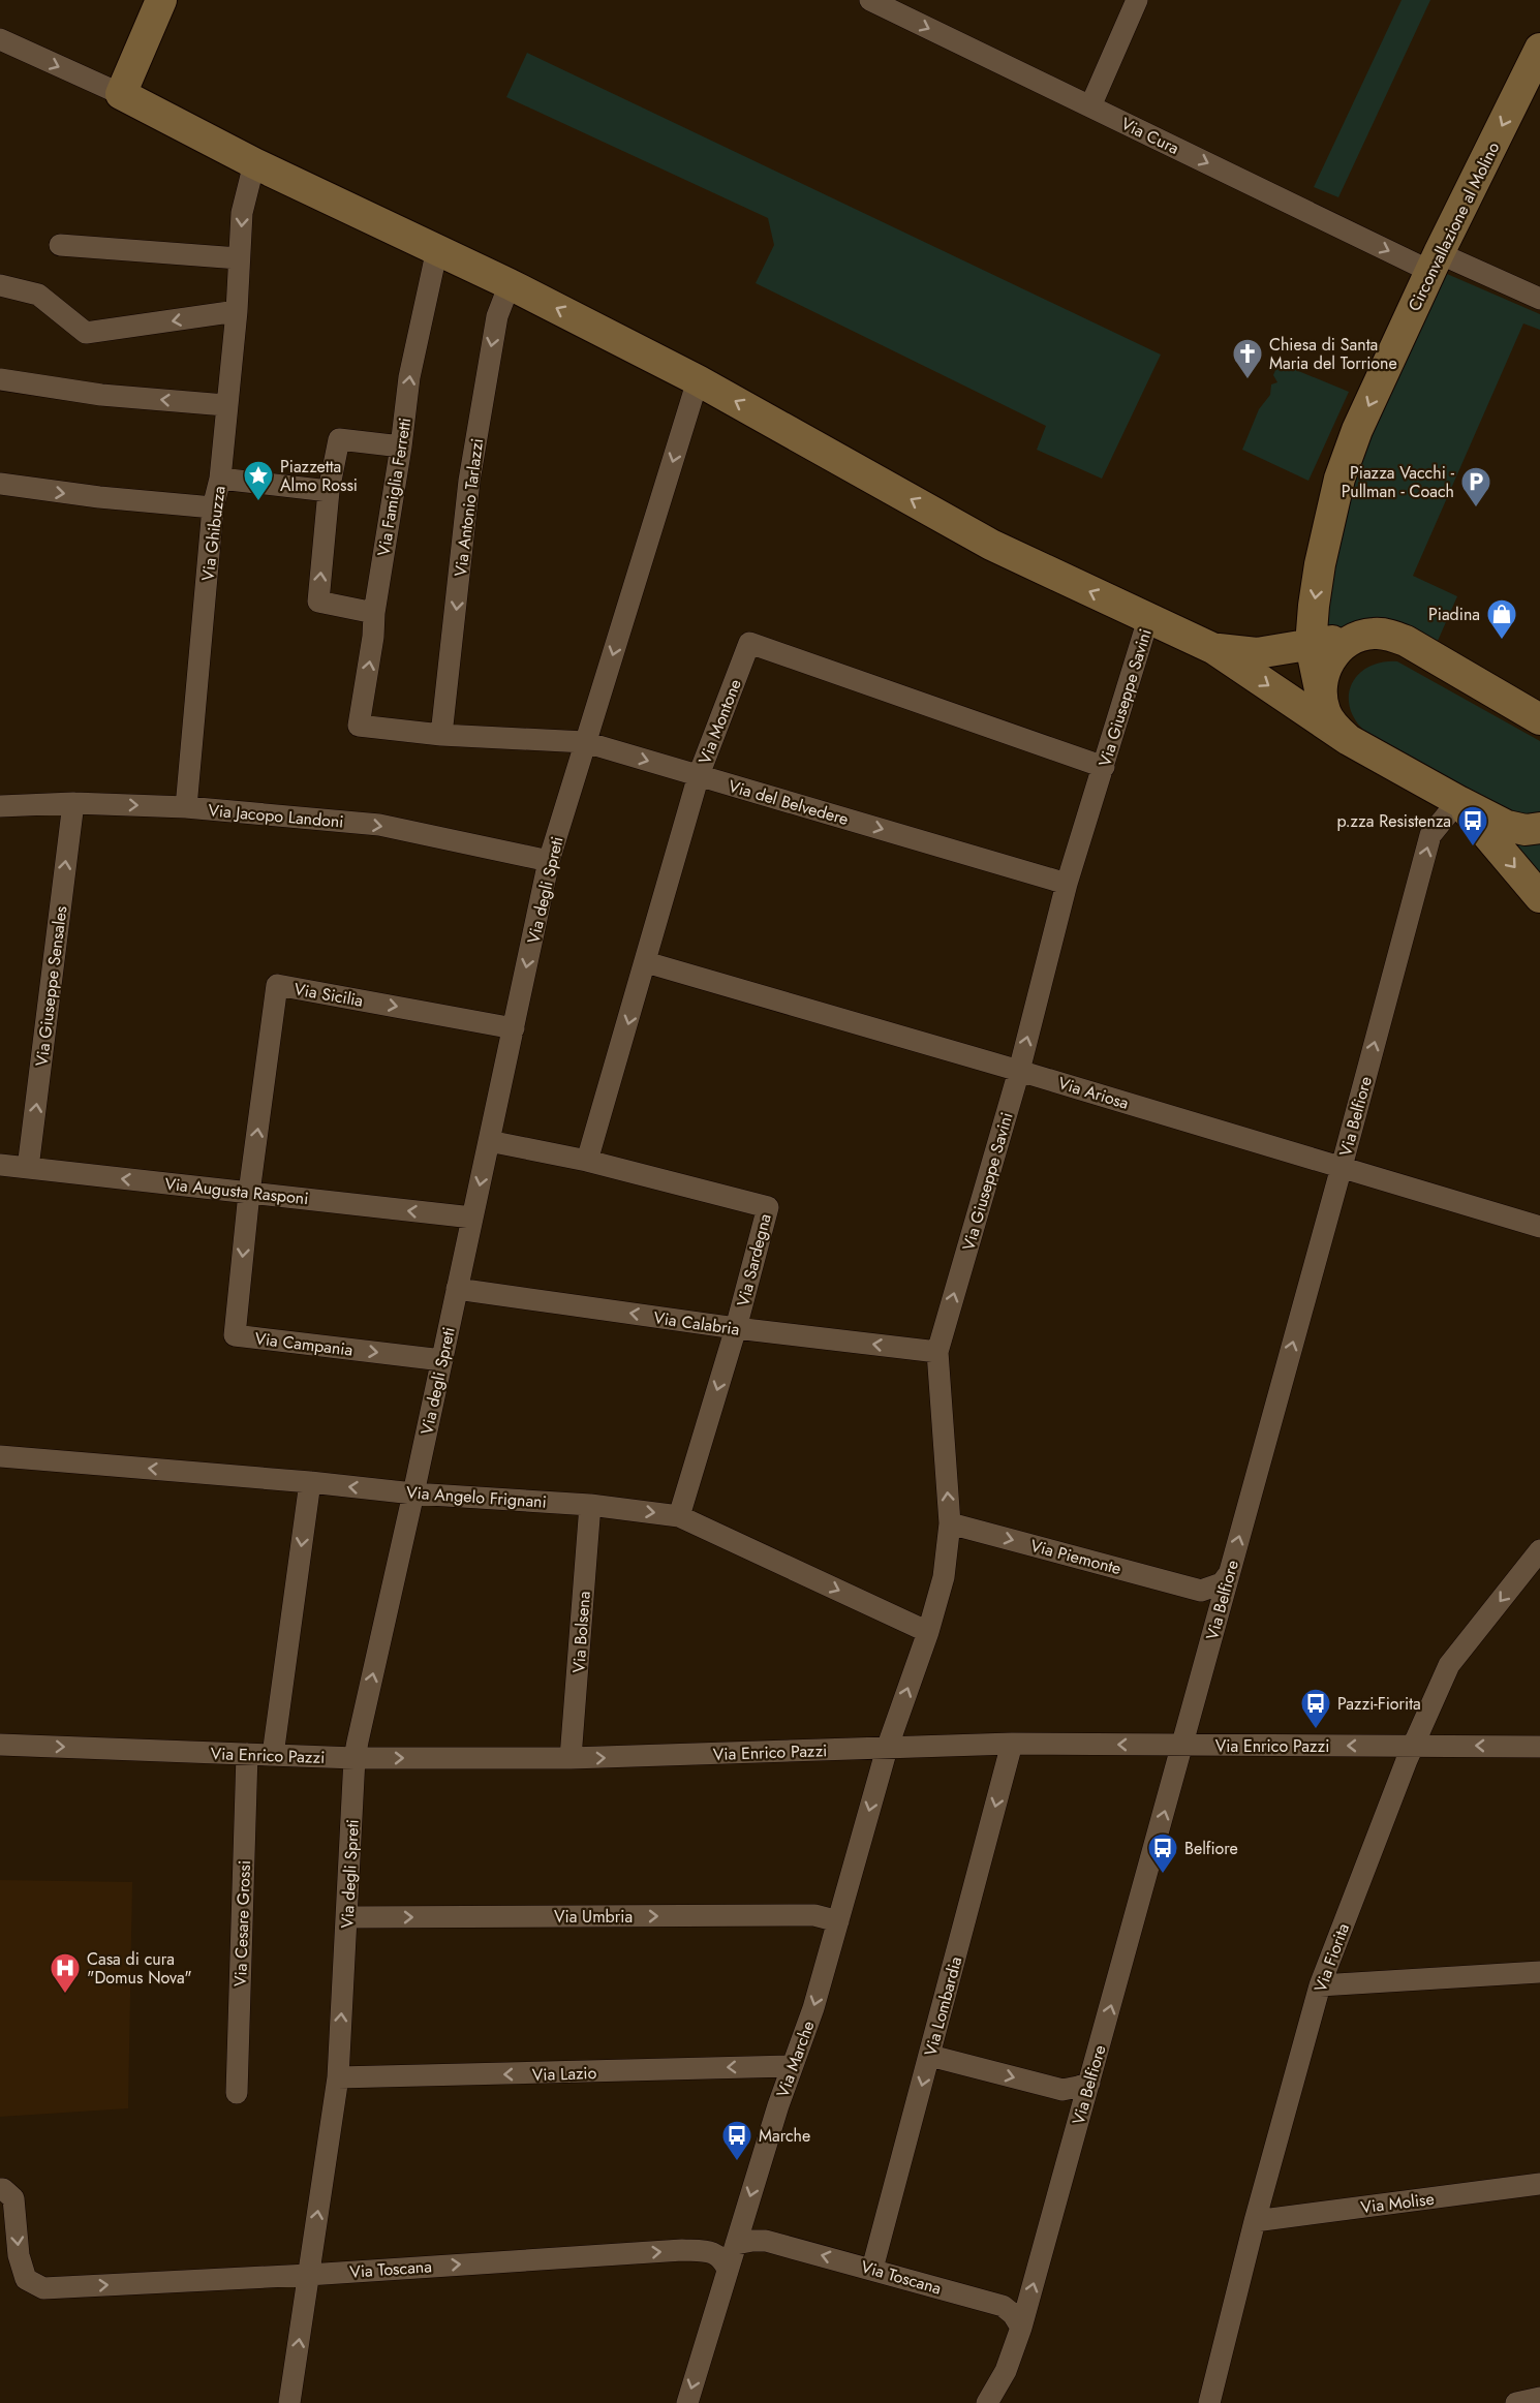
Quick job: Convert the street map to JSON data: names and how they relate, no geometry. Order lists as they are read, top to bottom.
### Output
{
  "streets": {
    "street": [
      "Via Cura",
      "Circonvallazione al Molino",
      "Via Famiglia Ferretti",
      "Via Antonio Tarlazzi",
      "Via Ghibuzza",
      "Via Giuseppe Savini",
      "Via Montone",
      "Via del Belvedere",
      "Via Jacopo Landoni",
      "Via degli Spreti",
      "Via Giuseppe Sensales",
      "Via Sicilia",
      "Via Ariosa",
      "Via Belfiore",
      "Via Augusta Rasponi",
      "Via Sardegna",
      "Via Calabria",
      "Via Campania",
      "Via Angelo Frignani",
      "Via Piemonte",
      "Via Bolsena",
      "Via Enrico Pazzi",
      "Via Umbria",
      "Via Cesare Grossi",
      "Via Fiorita",
      "Via Lombardia",
      "Via Marche",
      "Via Lazio",
      "Via Molise",
      "Via Toscana"
    ]
  },
  "crossings": [
    ["Via Cura", "Circonvallazione al Molino"],
    ["Via Famiglia Ferretti", "Via del Belvedere"],
    ["Via Antonio Tarlazzi", "Via del Belvedere"],
    ["Via Ghibuzza", "Via Jacopo Landoni"],
    ["Via Giuseppe Savini", "Via Montone"],
    ["Via Giuseppe Savini", "Via del Belvedere"],
    ["Via Giuseppe Savini", "Via Ariosa"],
    ["Via Giuseppe Savini", "Via Calabria"],
    ["Via Giuseppe Savini", "Via Angelo Frignani"],
    ["Via Giuseppe Savini", "Via Piemonte"],
    ["Via Giuseppe Savini", "Via Enrico Pazzi"],
    ["Via Giuseppe Savini", "Via Marche"],
    ["Via Montone", "Via del Belvedere"],
    ["Via Montone", "Via Ariosa"],
    ["Via Montone", "Via Sardegna"],
    ["Via del Belvedere", "Via degli Spreti"],
    ["Via Jacopo Landoni", "Via degli Spreti"],
    ["Via Jacopo Landoni", "Via Giuseppe Sensales"],
    ["Via degli Spreti", "Via Sicilia"],
    ["Via degli Spreti", "Via Augusta Rasponi"],
    ["Via degli Spreti", "Via Sardegna"],
    ["Via degli Spreti", "Via Calabria"],
    ["Via degli Spreti", "Via Campania"],
    ["Via degli Spreti", "Via Angelo Frignani"],
    ["Via degli Spreti", "Via Enrico Pazzi"],
    ["Via degli Spreti", "Via Umbria"],
    ["Via degli Spreti", "Via Lazio"],
    ["Via degli Spreti", "Via Toscana"],
    ["Via Giuseppe Sensales", "Via Augusta Rasponi"],
    ["Via Sicilia", "Via Augusta Rasponi"],
    ["Via Sicilia", "Via Campania"],
    ["Via Ariosa", "Via Belfiore"],
    ["Via Belfiore", "Via Enrico Pazzi"],
    ["Via Belfiore", "Via Toscana"],
    ["Via Augusta Rasponi", "Via Campania"],
    ["Via Sardegna", "Via Calabria"],
    ["Via Sardegna", "Via Angelo Frignani"],
    ["Via Angelo Frignani", "Via Bolsena"],
    ["Via Bolsena", "Via Enrico Pazzi"],
    ["Via Enrico Pazzi", "Via Cesare Grossi"],
    ["Via Enrico Pazzi", "Via Fiorita"],
    ["Via Enrico Pazzi", "Via Lombardia"],
    ["Via Enrico Pazzi", "Via Marche"],
    ["Via Umbria", "Via Marche"],
    ["Via Fiorita", "Via Molise"],
    ["Via Lombardia", "Via Toscana"],
    ["Via Marche", "Via Lazio"],
    ["Via Marche", "Via Toscana"]
  ],
  "one_way": [
    "Via Cura",
    "Circonvallazione al Molino",
    "Via Famiglia Ferretti",
    "Via Antonio Tarlazzi",
    "Via Giuseppe Savini",
    "Via del Belvedere",
    "Via Jacopo Landoni",
    "Via Giuseppe Sensales",
    "Via Belfiore",
    "Via Augusta Rasponi",
    "Via Calabria",
    "Via Piemonte",
    "Via Umbria",
    "Via Lombardia",
    "Via Marche",
    "Via Lazio"
  ],
  "places": {
    "church": ["Chiesa di Santa Maria del Torrione"],
    "place": ["Piazzetta Almo Rossi"],
    "parking": ["Piazza Vacchi - Pullman - Coach"],
    "shop": ["Piadina"],
    "bus stop": [
      "p.zza Resistenza",
      "Pazzi-Fiorita",
      "Belfiore",
      "Marche"
    ],
    "hospital": ["Casa di cura \"Domus Nova\""]
  }
}
